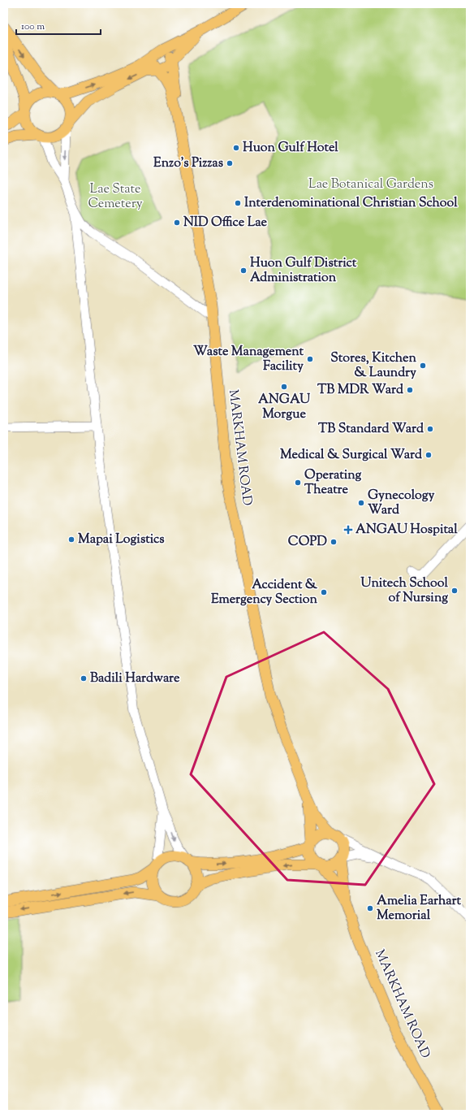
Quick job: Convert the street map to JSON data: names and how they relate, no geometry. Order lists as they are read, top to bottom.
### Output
{
  "streets": {
    "main road": ["MARKHAM ROAD"]
  },
  "parks": ["Lae Botanical Gardens", "Lae State Cemetery"],
  "places": {
    "other": [
      "Huon Gulf Hotel",
      "Enzo's Pizzas",
      "Interdenominational Christian School",
      "NID Office Lae",
      "Huon Gulf District Administration",
      "Waste Management Facility",
      "Stores, Kitchen & Laundry",
      "ANGAU Morgue",
      "TB MDR Ward",
      "TB Standard Ward",
      "Medical & Surgical Ward",
      "Operating Theatre",
      "Gynecology Ward",
      "Mapai Logistics",
      "COPD",
      "Unitech School of Nursing",
      "Accident & Emergency Section",
      "Badili Hardware",
      "Amelia Earhart Memorial"
    ],
    "health": ["ANGAU Hospital"]
  },
  "scale_bar": "100 m"
}
